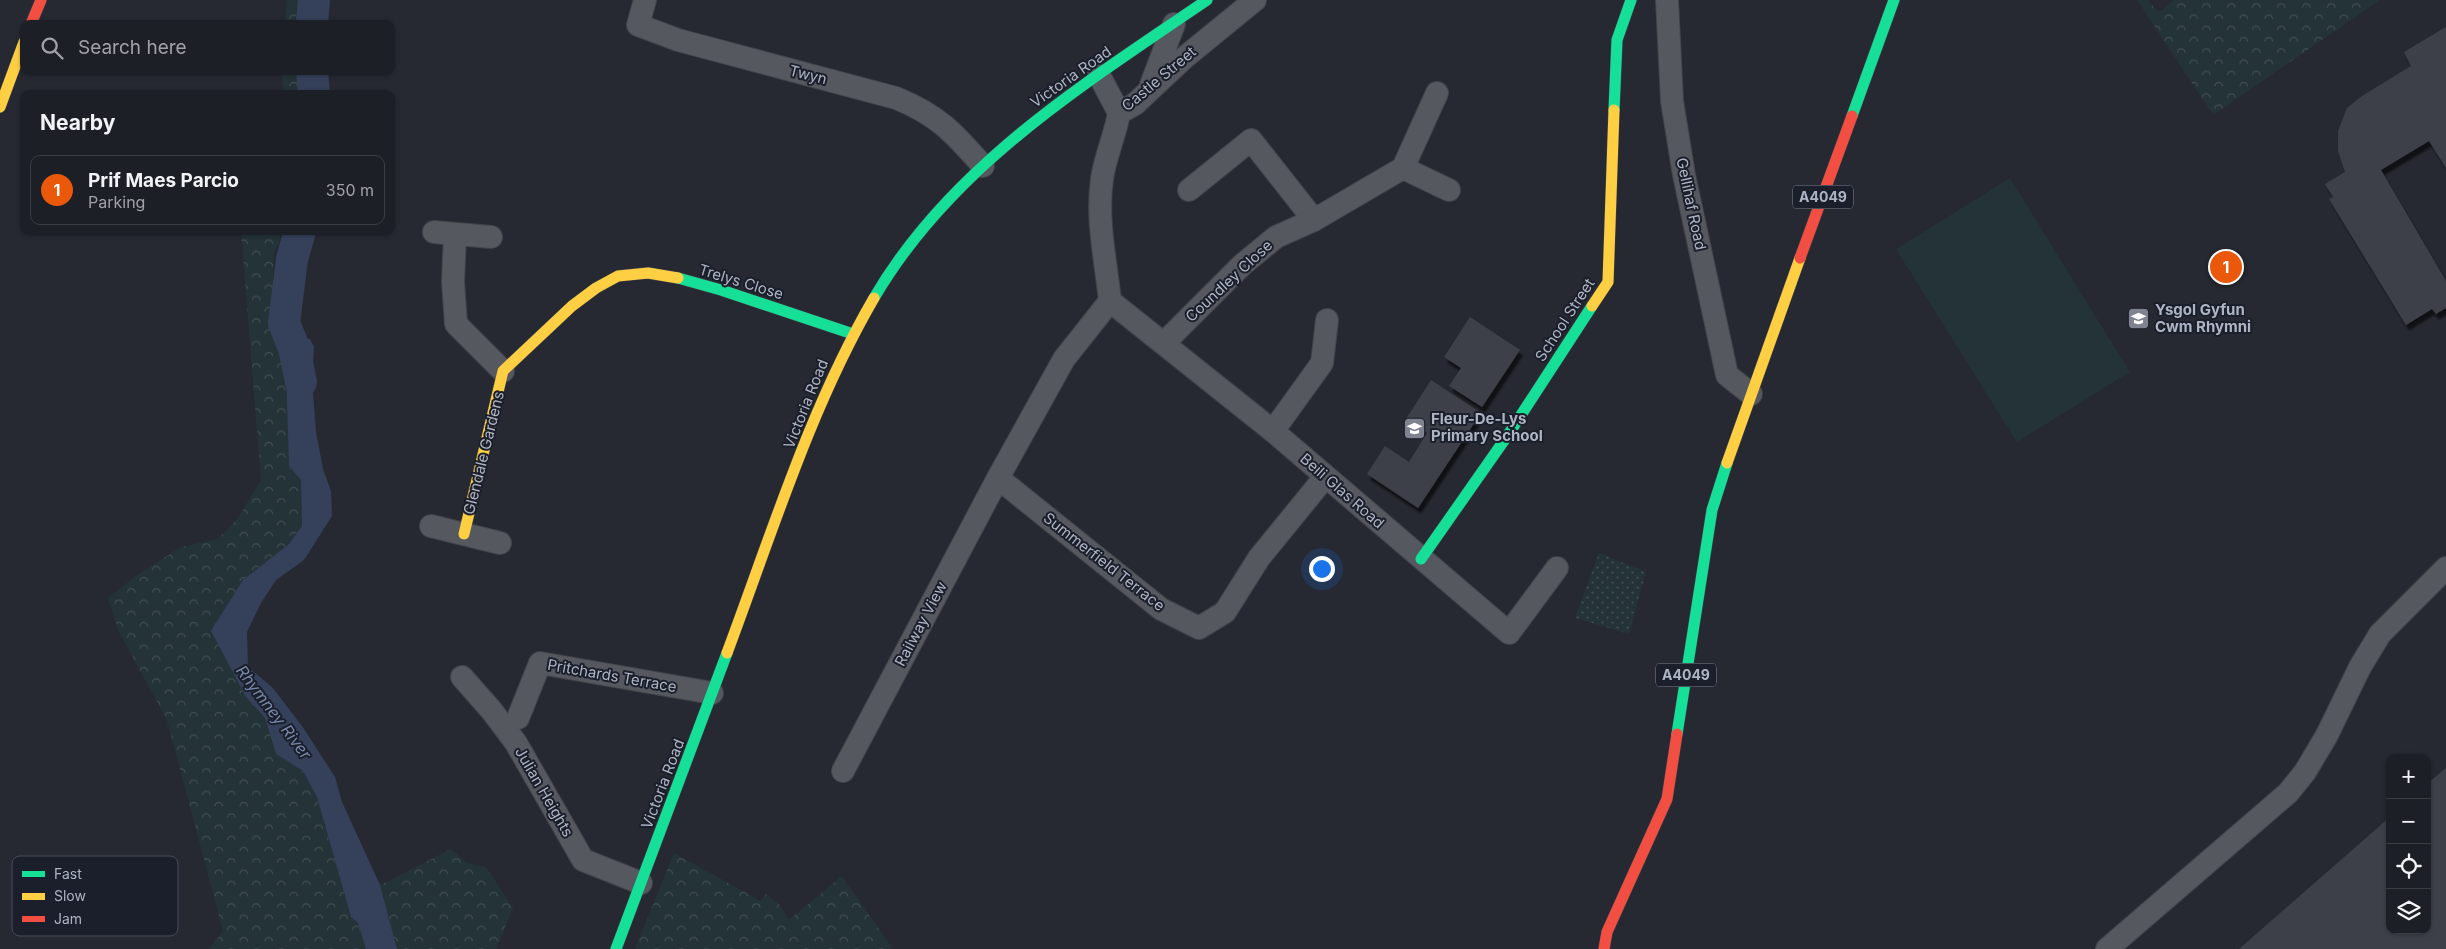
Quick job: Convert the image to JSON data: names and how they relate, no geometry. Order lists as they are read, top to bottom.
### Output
{
  "streets": {
    "main road": [
      "Victoria Road",
      "A4049",
      "Trelys Close",
      "School Street",
      "Glendale Gardens"
    ],
    "street": [
      "Twyn",
      "Castle Street",
      "Gellihaf Road",
      "Coundley Close",
      "Beili Glas Road",
      "Summerfield Terrace",
      "Railway View",
      "Pritchards Terrace",
      "Julian Heights"
    ]
  },
  "crossings": [
    ["Twyn", "Victoria Road"],
    ["Victoria Road", "Trelys Close"],
    ["Victoria Road", "Pritchards Terrace"],
    ["Victoria Road", "Julian Heights"],
    ["Castle Street", "Beili Glas Road"],
    ["Castle Street", "Railway View"],
    ["A4049", "Gellihaf Road"],
    ["Coundley Close", "Beili Glas Road"],
    ["Trelys Close", "Glendale Gardens"],
    ["School Street", "Beili Glas Road"],
    ["Beili Glas Road", "Summerfield Terrace"],
    ["Beili Glas Road", "Railway View"],
    ["Summerfield Terrace", "Railway View"]
  ],
  "water": ["Rhymney River"],
  "places": {
    "school or university": ["Ysgol Gyfun Cwm Rhymni", "Fleur-De-Lys Primary School"]
  },
  "legend": ["Fast", "Slow", "Jam"],
  "page": {
    "search": "Search here",
    "heading": "Nearby",
    "list": [
      {
        "mark": "1",
        "name": "Prif Maes Parcio",
        "note": "Parking",
        "value": "350 m"
      }
    ],
    "pins": "1",
    "map_buttons": ["+", "−"]
  }
}
